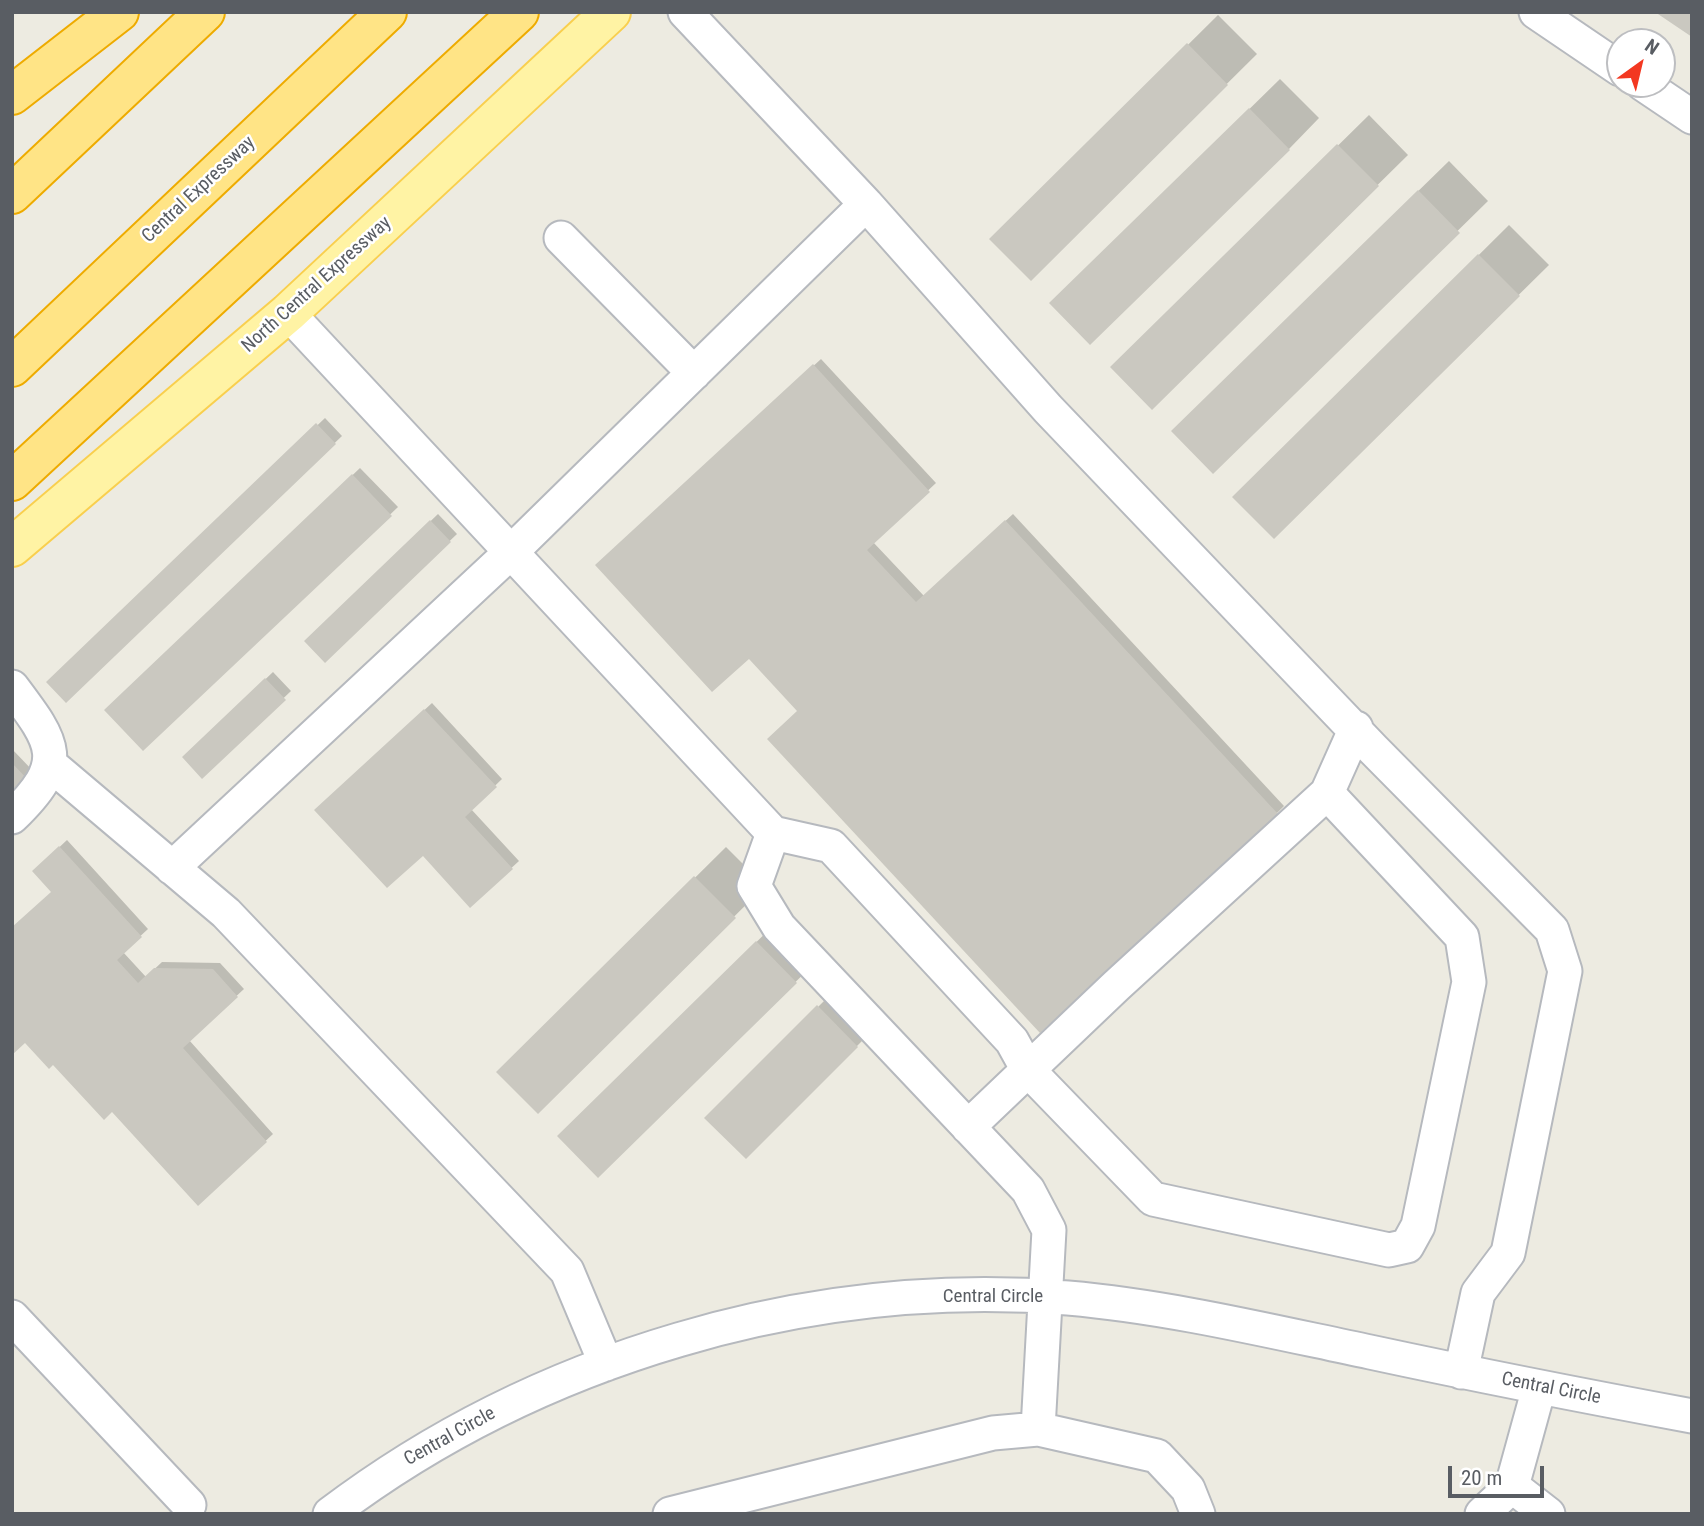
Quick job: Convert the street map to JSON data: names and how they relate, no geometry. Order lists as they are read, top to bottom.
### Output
{
  "streets": {
    "highway": ["Central Expressway"],
    "main road": ["North Central Expressway"],
    "street": ["Central Circle"]
  },
  "scale_bar": "20 m",
  "north": "top right"
}
